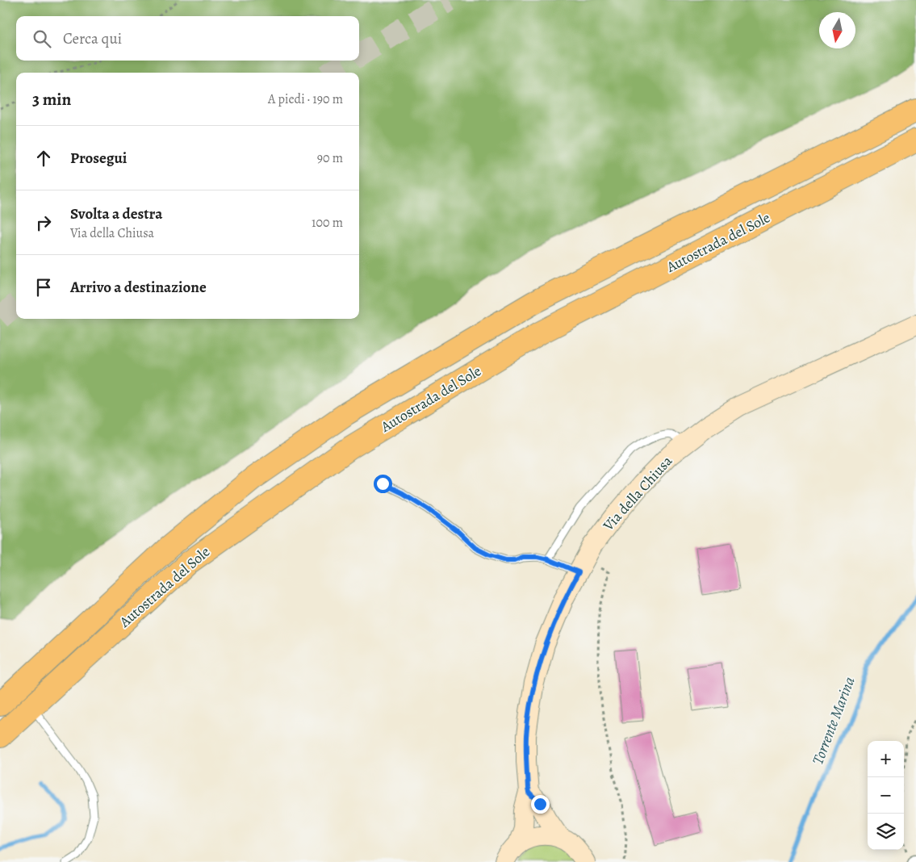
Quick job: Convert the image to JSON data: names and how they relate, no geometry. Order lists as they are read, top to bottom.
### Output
{
  "streets": {
    "highway": ["Autostrada del Sole"],
    "main road": ["Via della Chiusa"]
  },
  "water": ["Torrente Marina"],
  "north": "bottom",
  "page": {
    "search": "Cerca qui",
    "heading": ["3 min", "A piedi · 190 m"],
    "list": [
      ["Prosegui", "90 m"],
      ["Svolta a destra", "Via della Chiusa", "100 m"],
      "Arrivo a destinazione"
    ],
    "map_buttons": ["+", "−"]
  }
}
